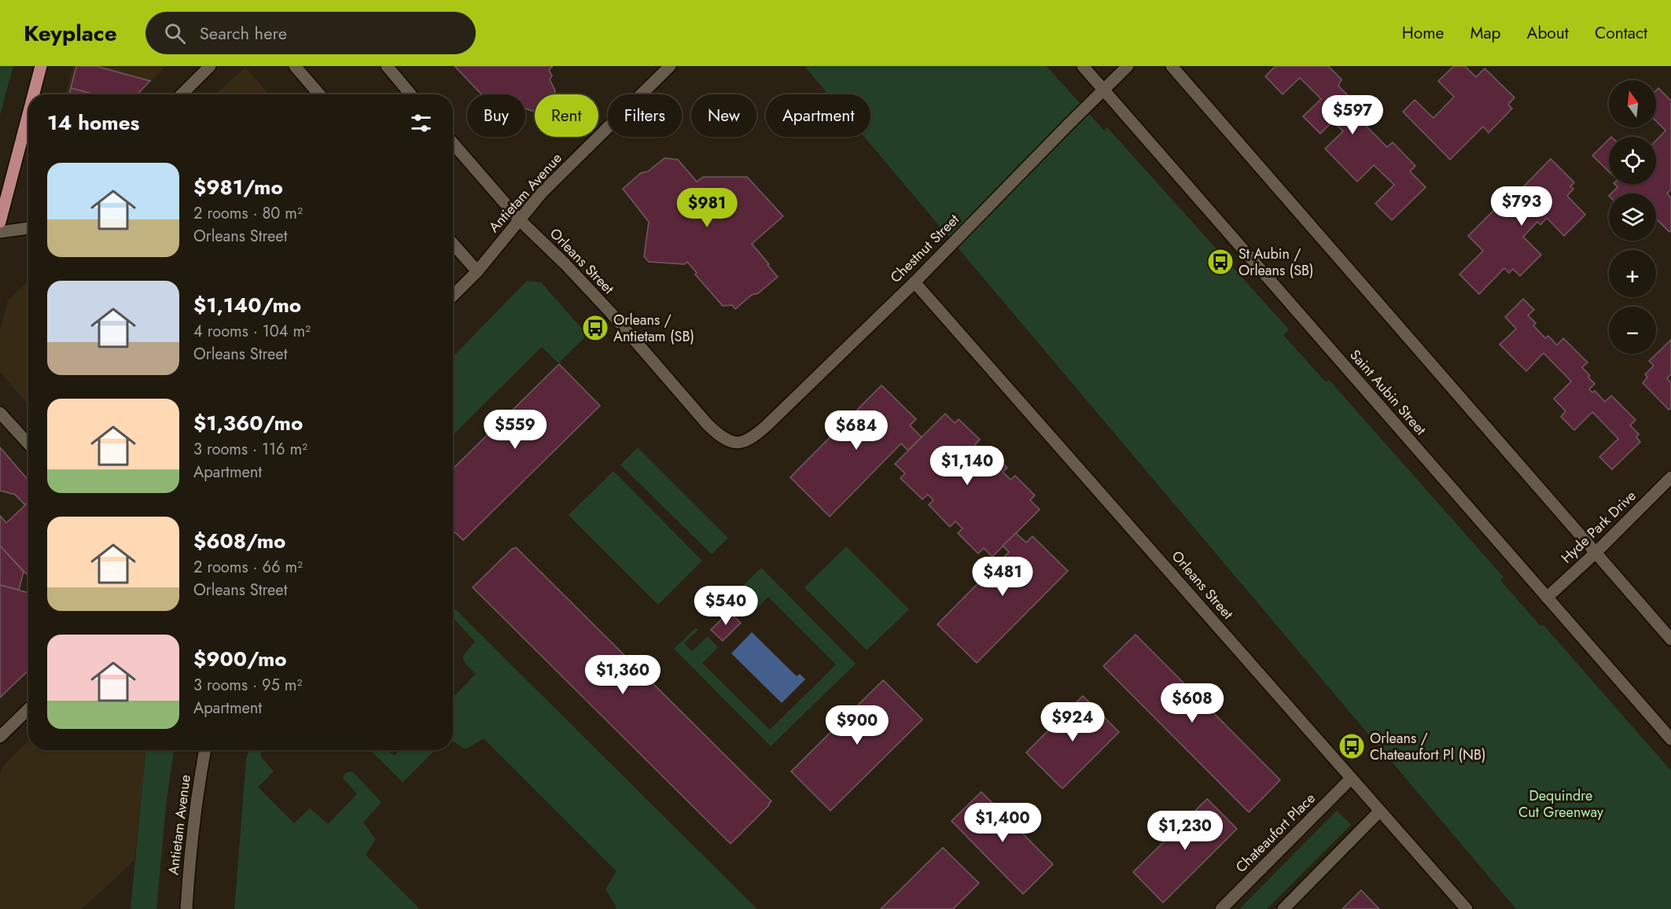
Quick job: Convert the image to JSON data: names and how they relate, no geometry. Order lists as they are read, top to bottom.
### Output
{
  "streets": {
    "street": [
      "Antietam Avenue",
      "Chestnut Street",
      "Orleans Street",
      "Saint Aubin Street",
      "Hyde Park Drive",
      "Chateaufort Place"
    ]
  },
  "crossings": [
    ["Antietam Avenue", "Orleans Street"],
    ["Chestnut Street", "Orleans Street"],
    ["Chestnut Street", "Saint Aubin Street"],
    ["Orleans Street", "Chateaufort Place"],
    ["Saint Aubin Street", "Hyde Park Drive"]
  ],
  "parks": ["Dequindre Cut Greenway"],
  "places": {
    "bus stop": ["St Aubin / Orleans (SB)", "Orleans / Antietam (SB)", "Orleans / Chateaufort Pl (NB)"]
  },
  "north": "top",
  "page": {
    "header": "Keyplace",
    "search": "Search here",
    "nav": [
      "Home",
      "Map",
      "About",
      "Contact"
    ],
    "map_buttons": ["+", "−"],
    "chip": [
      "Buy",
      "Rent",
      "Filters",
      "New",
      "Apartment"
    ],
    "heading": "14 homes",
    "price": [
      "$597",
      "$793",
      "$981",
      "$559",
      "$684",
      "$1,140",
      "$481",
      "$540",
      "$1,360",
      "$608",
      "$924",
      "$900",
      "$1,400",
      "$1,230"
    ],
    "list": [
      {
        "name": "$981/mo",
        "note": "2 rooms · 80 m² · Orleans Street"
      },
      {
        "name": "$1,140/mo",
        "note": "4 rooms · 104 m² · Orleans Street"
      },
      {
        "name": "$1,360/mo",
        "note": "3 rooms · 116 m² · Apartment"
      },
      {
        "name": "$608/mo",
        "note": "2 rooms · 66 m² · Orleans Street"
      },
      {
        "name": "$900/mo",
        "note": "3 rooms · 95 m² · Apartment"
      }
    ]
  }
}
